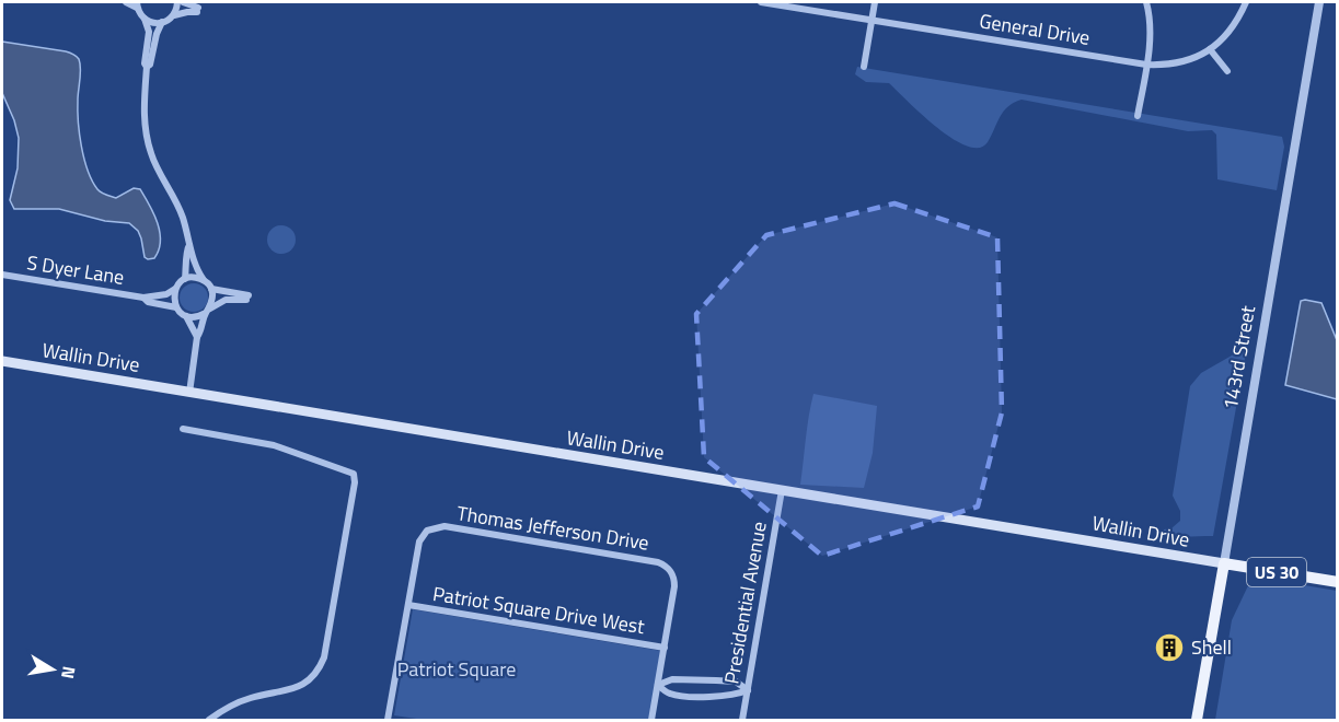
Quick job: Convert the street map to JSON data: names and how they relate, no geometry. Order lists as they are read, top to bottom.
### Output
{
  "streets": {
    "main road": ["Wallin Drive", "143rd Street", "US 30"],
    "street": [
      "General Drive",
      "S Dyer Lane",
      "Thomas Jefferson Drive",
      "Presidential Avenue",
      "Patriot Square Drive West"
    ]
  },
  "crossings": [
    ["Wallin Drive", "143rd Street"],
    ["Wallin Drive", "US 30"],
    ["Wallin Drive", "Presidential Avenue"],
    ["143rd Street", "US 30"],
    ["Thomas Jefferson Drive", "Patriot Square Drive West"]
  ],
  "parks": ["Patriot Square"],
  "places": {
    "building": ["Shell"]
  },
  "north": "right"
}
